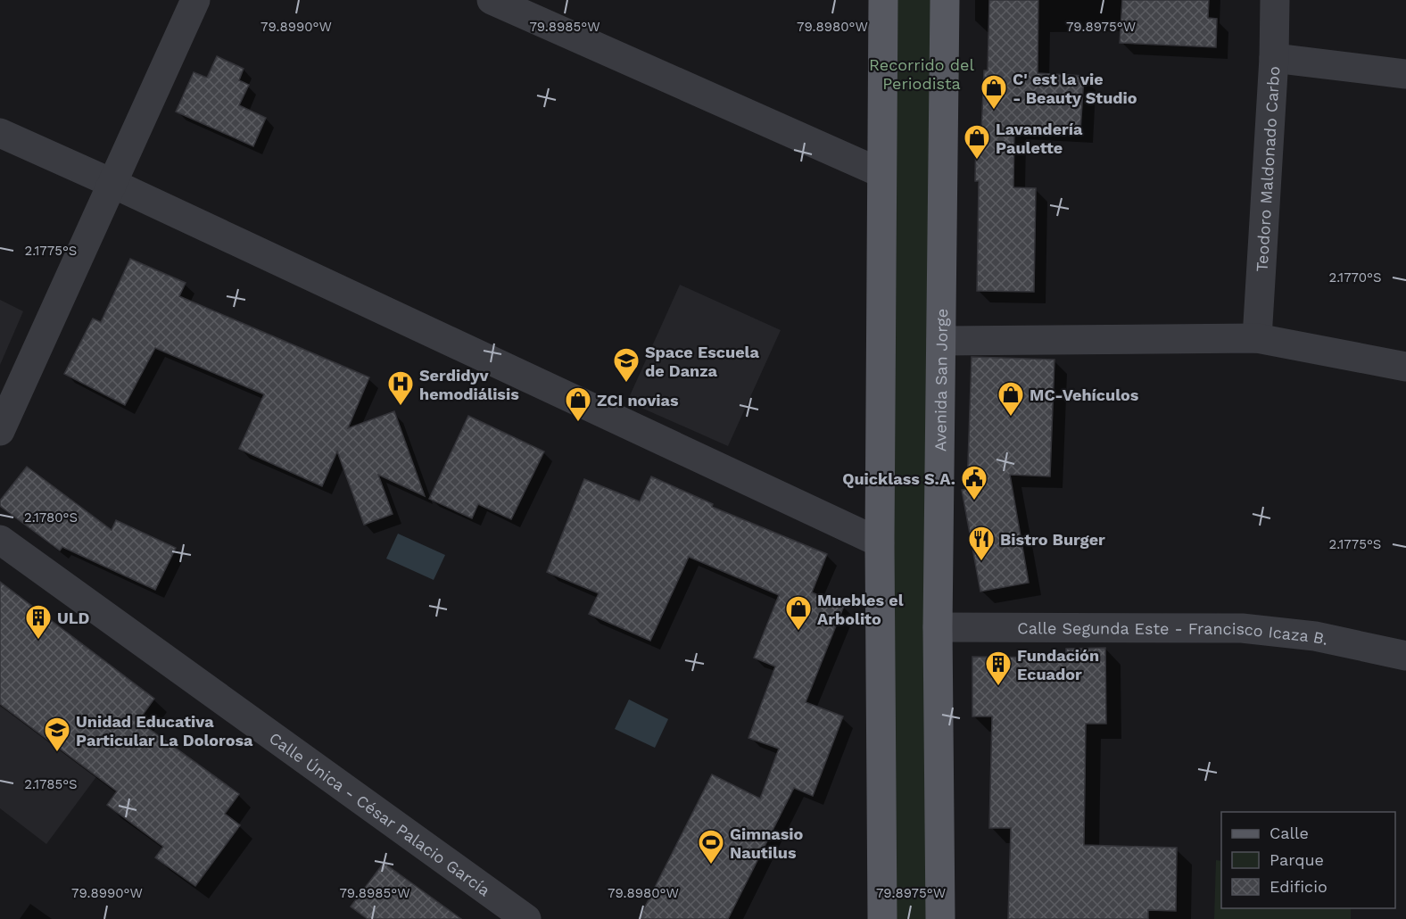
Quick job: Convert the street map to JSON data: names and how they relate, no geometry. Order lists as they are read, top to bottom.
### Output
{
  "streets": {
    "main road": ["Avenida San Jorge"],
    "street": ["Teodoro Maldonado Carbo", "Calle Segunda Este - Francisco Icaza B.", "Calle Única - César Palacio García"]
  },
  "crossings": [
    ["Avenida San Jorge", "Calle Segunda Este - Francisco Icaza B."]
  ],
  "parks": ["Recorrido del Periodista"],
  "places": {
    "shop": [
      "C' est la vie - Beauty Studio",
      "Lavandería Paulette",
      "MC-Vehículos",
      "ZCI novias",
      "Muebles el Arbolito"
    ],
    "school or university": ["Space Escuela de Danza", "Unidad Educativa Particular La Dolorosa"],
    "hospital": ["Serdidyv hemodiálisis"],
    "public building": ["Quicklass S.A."],
    "restaurant": ["Bistro Burger"],
    "building": ["ULD", "Fundación Ecuador"],
    "sports": ["Gimnasio Nautilus"]
  },
  "legend": ["Calle", "Parque", "Edificio"],
  "coordinates": [
    "79.8990°W",
    "79.8985°W",
    "79.8980°W",
    "79.8975°W",
    "2.1775°S",
    "2.1770°S",
    "2.1780°S",
    "2.1785°S"
  ]
}
